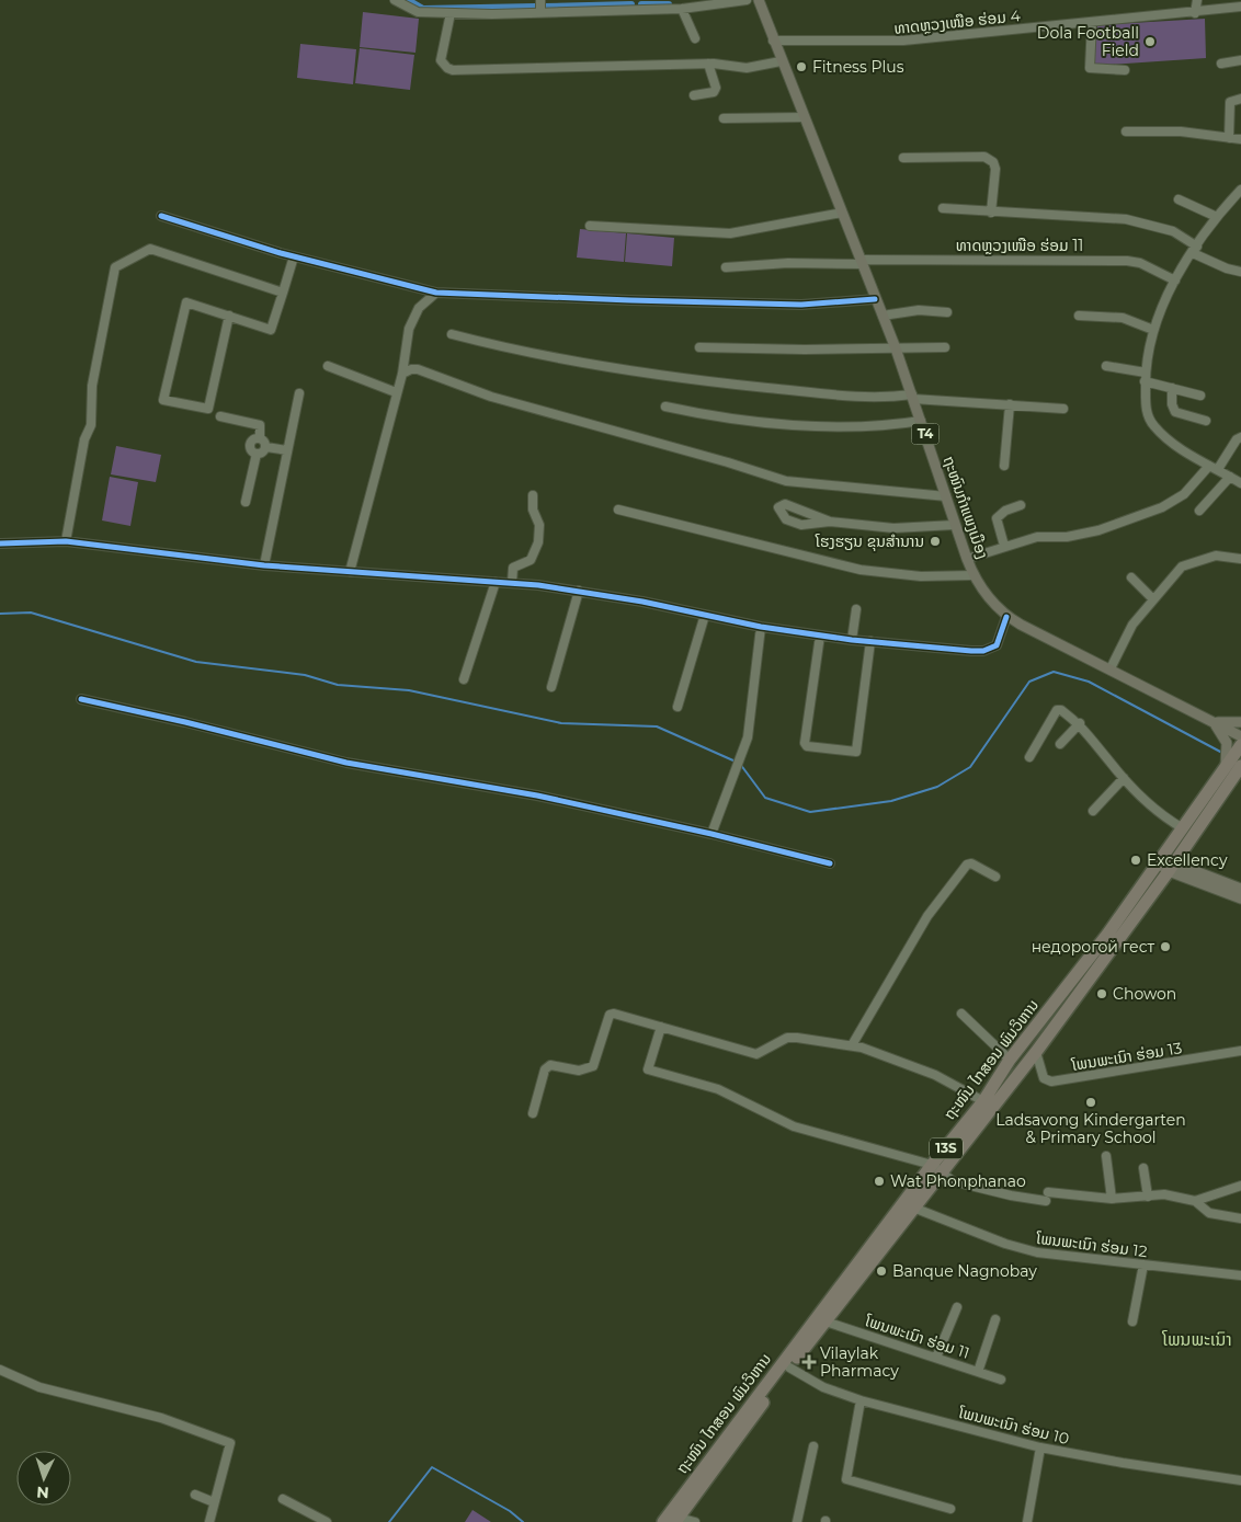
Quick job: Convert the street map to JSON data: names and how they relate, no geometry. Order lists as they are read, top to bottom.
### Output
{
  "streets": {
    "highway": ["ຖະໜົນ ໄກສອນ ພົມວິຫານ", "13S"],
    "main road": ["T4", "ຖະໜົນກຳແພງເມືອງ"],
    "street": [
      "ທາດຫຼວງເໜືອ ຮ່ອມ 4",
      "ທາດຫຼວງເໜືອ ຮ່ອມ 11",
      "ໂພນພະເນົາ ຮ່ອມ 13",
      "ໂພນພະເນົາ ຮ່ອມ 12",
      "ໂພນພະເນົາ ຮ່ອມ 11",
      "ໂພນພະເນົາ ຮ່ອມ 10"
    ]
  },
  "crossings": [
    ["ທາດຫຼວງເໜືອ ຮ່ອມ 4", "ຖະໜົນກຳແພງເມືອງ"],
    ["ທາດຫຼວງເໜືອ ຮ່ອມ 11", "ຖະໜົນກຳແພງເມືອງ"],
    ["ຖະໜົນກຳແພງເມືອງ", "ຖະໜົນ ໄກສອນ ພົມວິຫານ"],
    ["ໂພນພະເນົາ ຮ່ອມ 13", "ຖະໜົນ ໄກສອນ ພົມວິຫານ"],
    ["ຖະໜົນ ໄກສອນ ພົມວິຫານ", "ໂພນພະເນົາ ຮ່ອມ 12"],
    ["ຖະໜົນ ໄກສອນ ພົມວິຫານ", "ໂພນພະເນົາ ຮ່ອມ 11"],
    ["ຖະໜົນ ໄກສອນ ພົມວິຫານ", "ໂພນພະເນົາ ຮ່ອມ 10"]
  ],
  "districts": ["ໂພນພະເນົາ"],
  "places": {
    "other": [
      "Dola Football Field",
      "Fitness Plus",
      "ໂຮງຮຽນ ຂຸນສຳນານ",
      "Excellency",
      "недорогой гест",
      "Chowon",
      "Ladsavong Kindergarten & Primary School",
      "Wat Phonphanao",
      "Banque Nagnobay"
    ],
    "health": ["Vilaylak Pharmacy"]
  },
  "north": "bottom"
}
